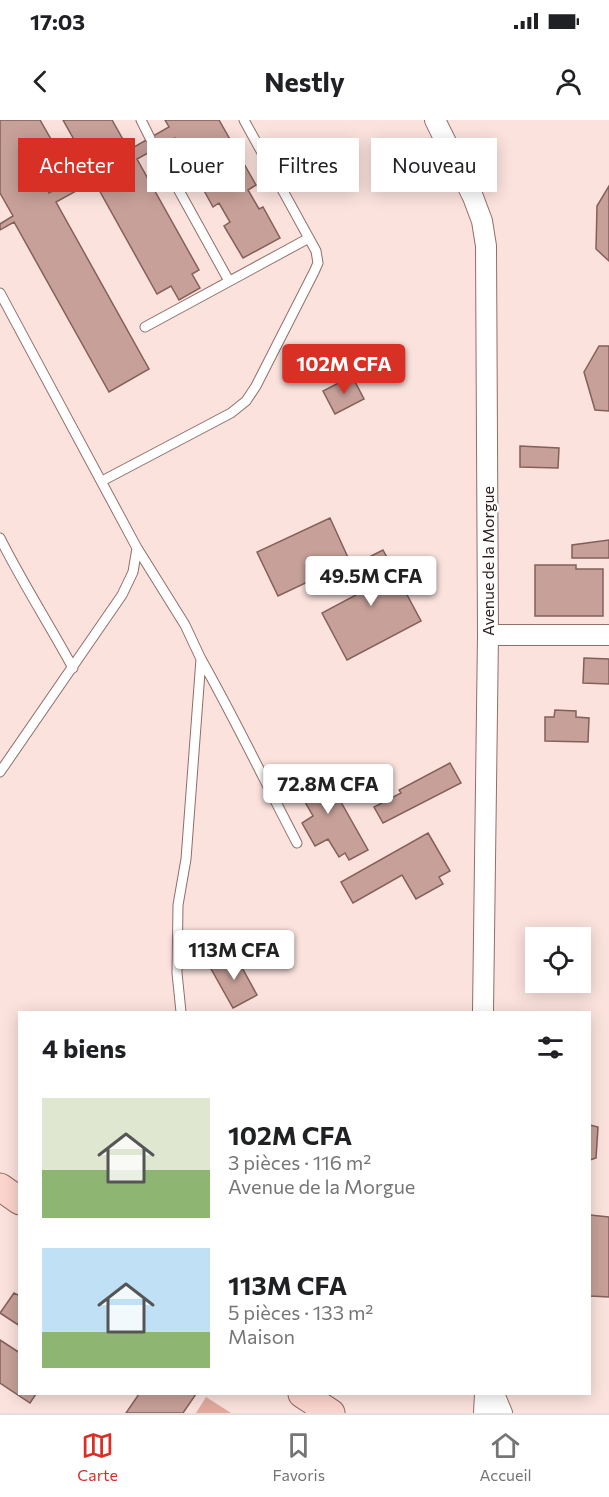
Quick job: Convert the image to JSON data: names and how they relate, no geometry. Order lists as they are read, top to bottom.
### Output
{
  "streets": {
    "street": ["Avenue de la Morgue"]
  },
  "page": {
    "status": "17:03",
    "header": "Nestly",
    "chip": [
      "Acheter",
      "Louer",
      "Filtres",
      "Nouveau"
    ],
    "price": [
      "102M CFA",
      "49.5M CFA",
      "72.8M CFA",
      "113M CFA"
    ],
    "heading": "4 biens",
    "list": [
      {
        "name": "102M CFA",
        "note": "3 pièces · 116 m² · Avenue de la Morgue"
      },
      {
        "name": "113M CFA",
        "note": "5 pièces · 133 m² · Maison"
      }
    ],
    "tabs": ["Carte", "Favoris", "Accueil"]
  }
}
